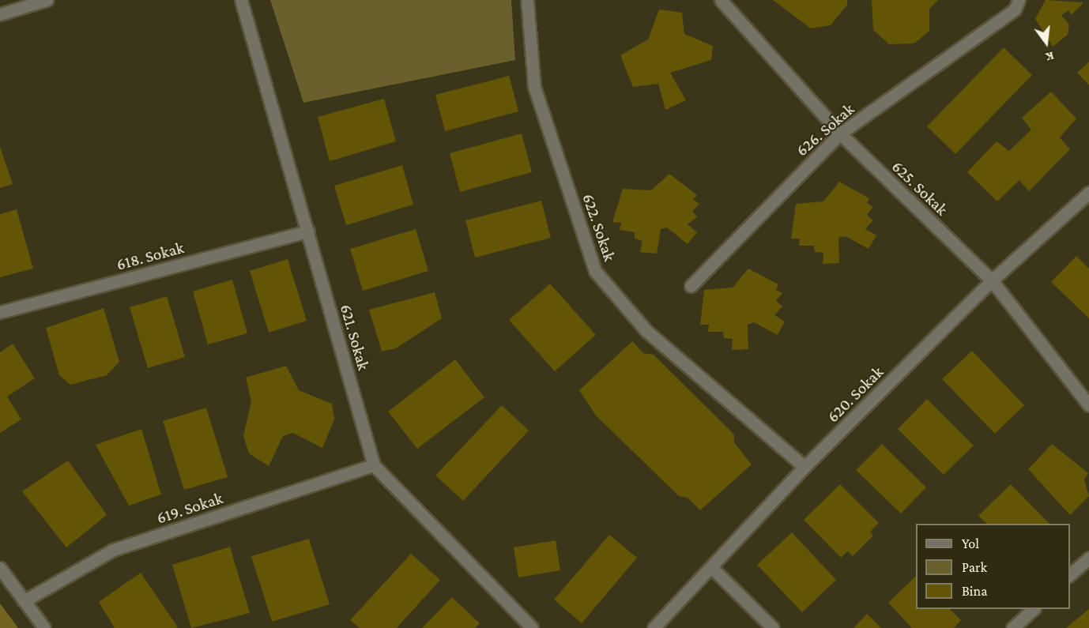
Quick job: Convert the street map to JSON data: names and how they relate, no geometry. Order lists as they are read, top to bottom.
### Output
{
  "streets": {
    "street": [
      "626. Sokak",
      "625. Sokak",
      "622. Sokak",
      "618. Sokak",
      "621. Sokak",
      "620. Sokak",
      "619. Sokak"
    ]
  },
  "crossings": [
    ["626. Sokak", "625. Sokak"],
    ["625. Sokak", "620. Sokak"],
    ["622. Sokak", "620. Sokak"],
    ["618. Sokak", "621. Sokak"],
    ["621. Sokak", "619. Sokak"]
  ],
  "legend": ["Yol", "Park", "Bina"],
  "north": "bottom"
}
